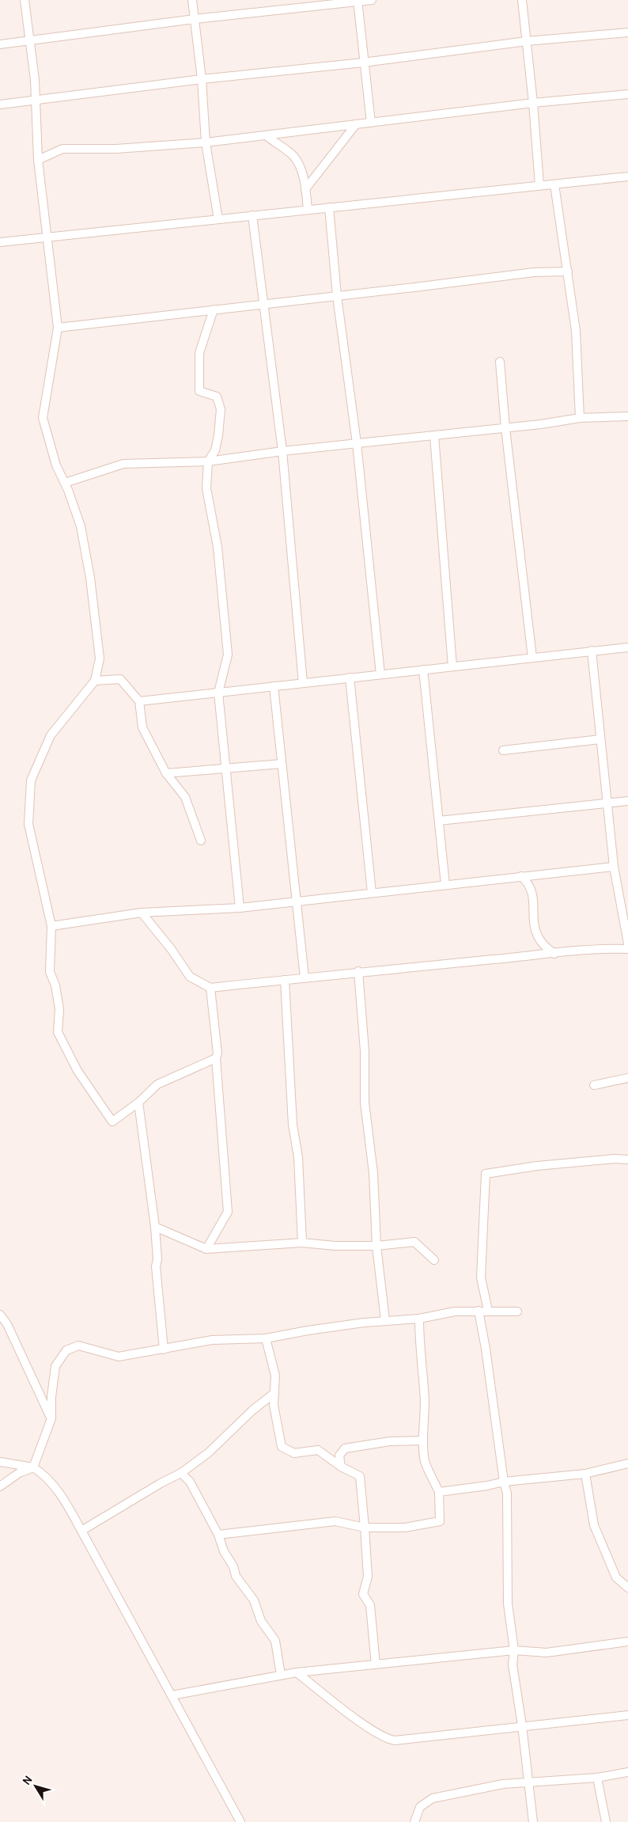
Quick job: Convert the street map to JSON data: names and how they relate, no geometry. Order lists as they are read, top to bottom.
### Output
{
  "north": "top left"
}
